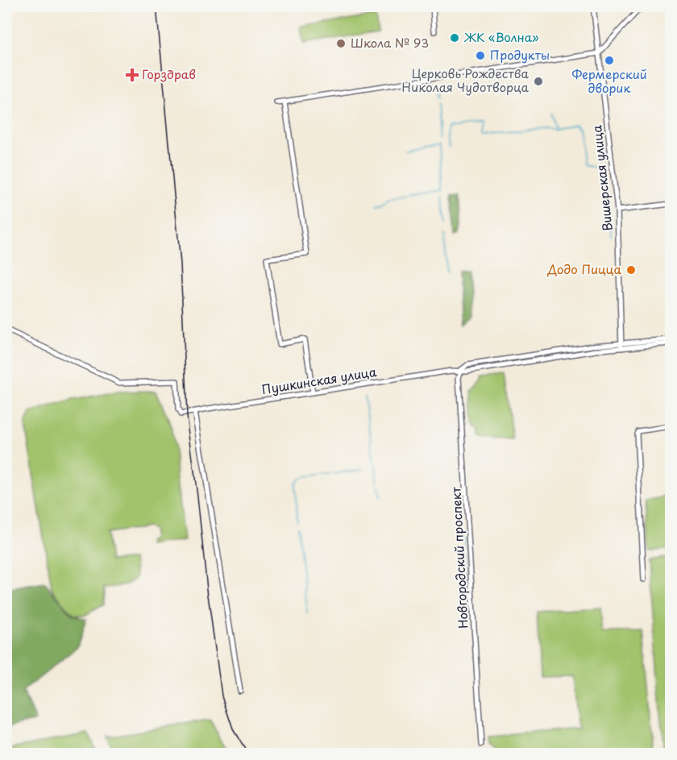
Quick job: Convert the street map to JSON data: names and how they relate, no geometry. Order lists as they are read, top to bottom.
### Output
{
  "streets": {
    "street": ["Вишерская улица", "Пушкинская улица", "Новгородский проспект"]
  },
  "crossings": [
    ["Вишерская улица", "Пушкинская улица"],
    ["Пушкинская улица", "Новгородский проспект"]
  ],
  "places": {
    "other": [
      "ЖК «Волна»",
      "Школа № 93",
      "Продукты",
      "Фермерский дворик",
      "Церковь Рождества Николая Чудотворца",
      "Додо Пицца"
    ],
    "health": ["Горздрав"]
  }
}
